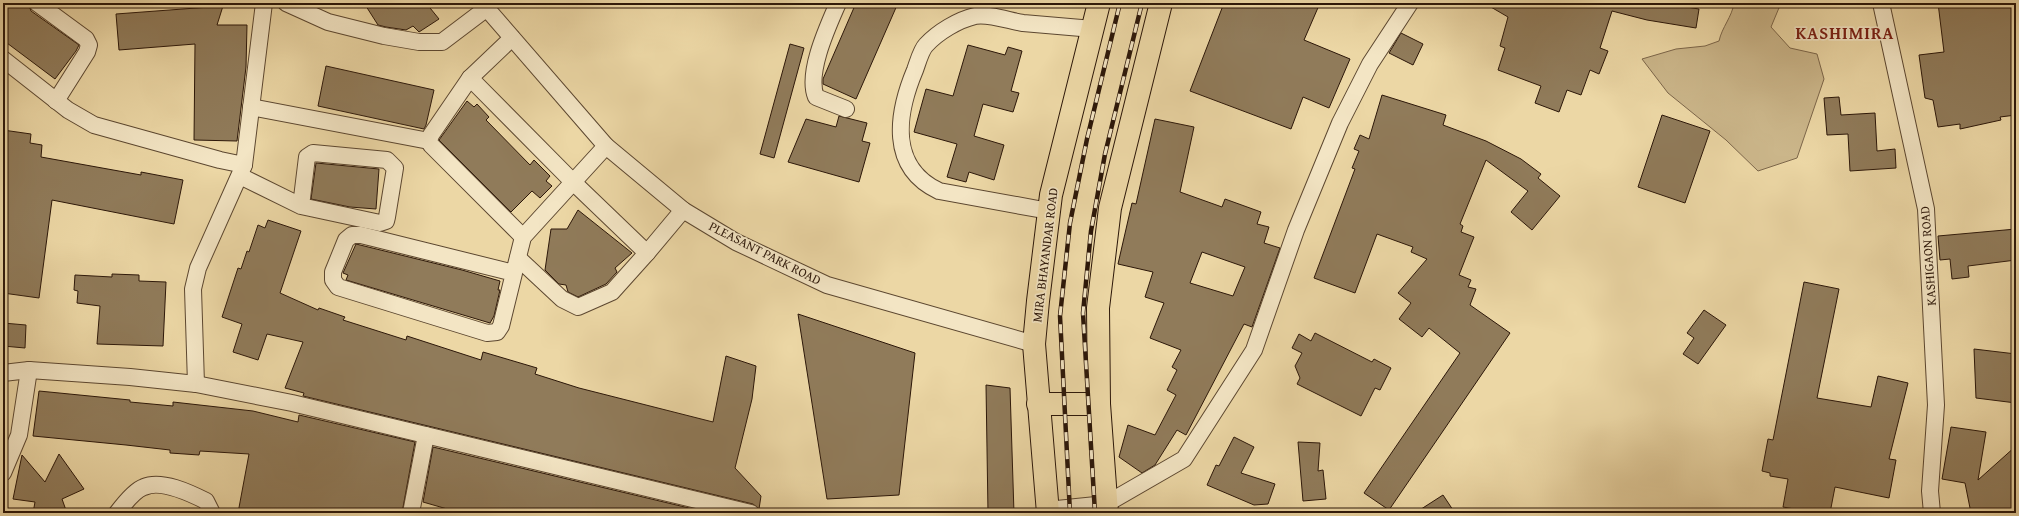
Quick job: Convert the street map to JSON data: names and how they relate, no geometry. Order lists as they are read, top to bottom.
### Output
{
  "streets": {
    "main road": ["MIRA BHAYANDAR ROAD"],
    "street": ["PLEASANT PARK ROAD", "KASHIGAON ROAD"]
  },
  "crossings": [
    ["PLEASANT PARK ROAD", "MIRA BHAYANDAR ROAD"]
  ],
  "districts": ["KASHIMIRA"]
}
